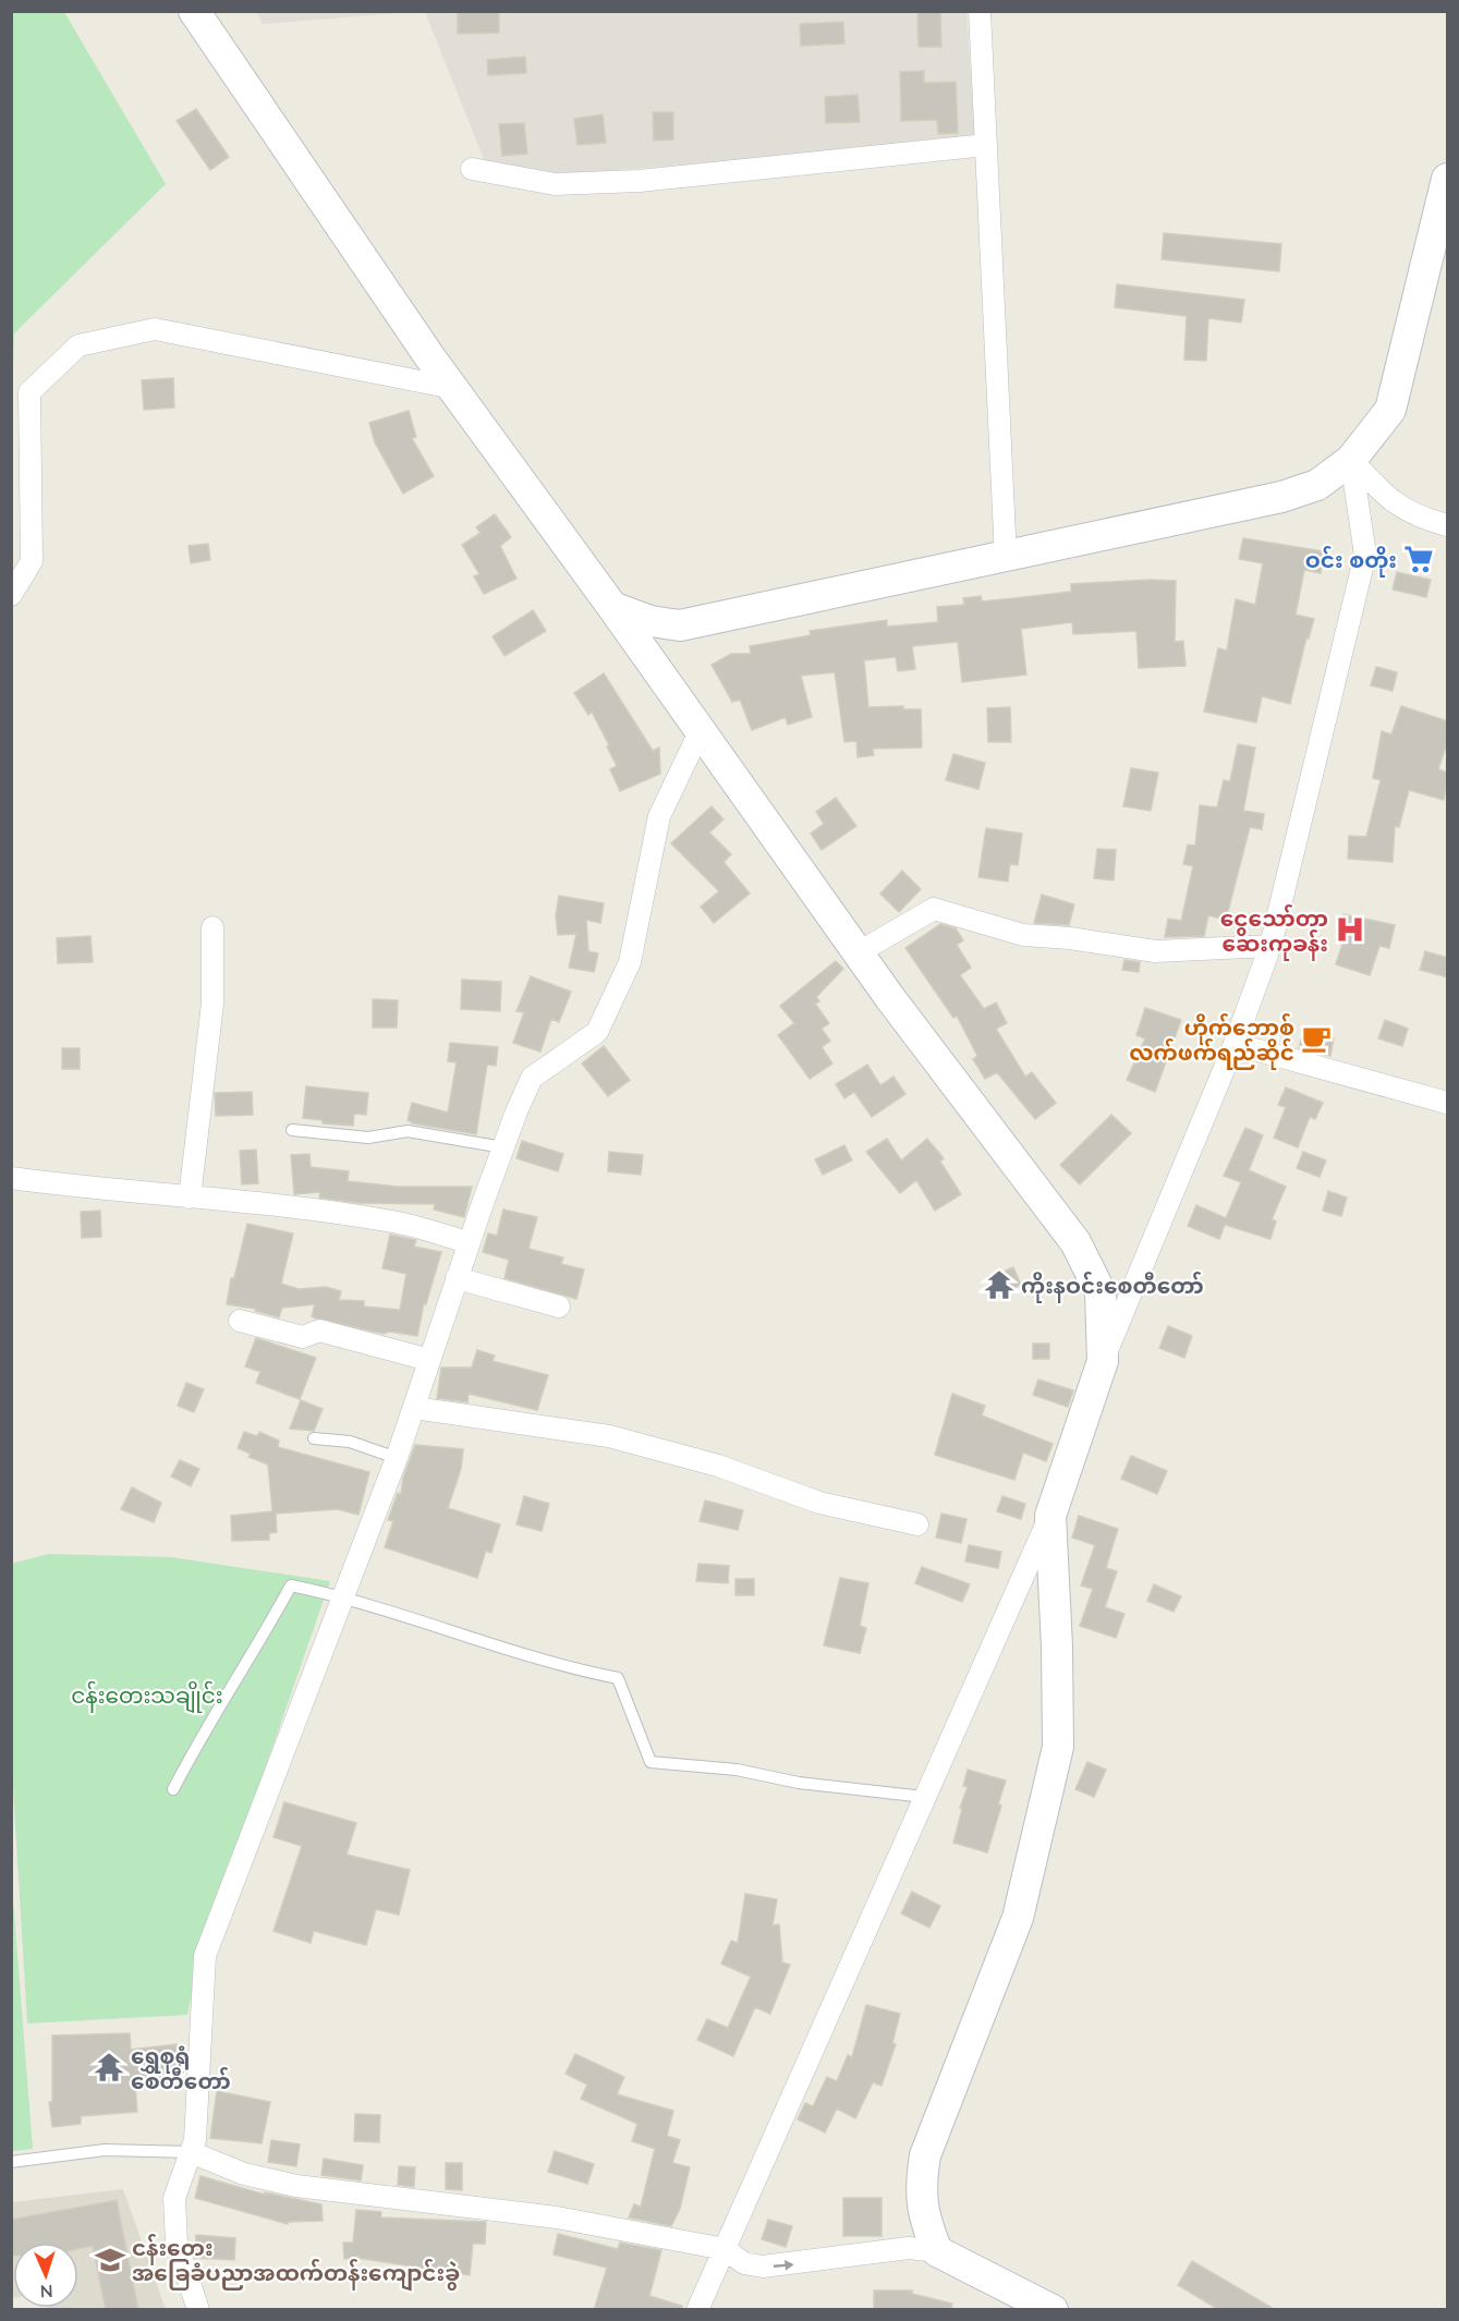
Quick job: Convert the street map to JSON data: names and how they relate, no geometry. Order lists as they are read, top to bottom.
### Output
{
  "parks": ["ငန်းတေးသချိုင်း"],
  "places": {
    "supermarket": ["ဝင်း စတိုး"],
    "hospital": ["ငွေသော်တာ ဆေးကုခန်း"],
    "cafe": ["ဟိုက်ဘော့စ် လက်ဖက်ရည်ဆိုင်"],
    "temple": ["ကိုးနဝင်းစေတီတော်", "ရွှေစုရုံ စေတီတော်"],
    "school or university": ["ငန်းတေး အခြေခံပညာအထက်တန်းကျောင်းခွဲ"]
  },
  "north": "bottom"
}
